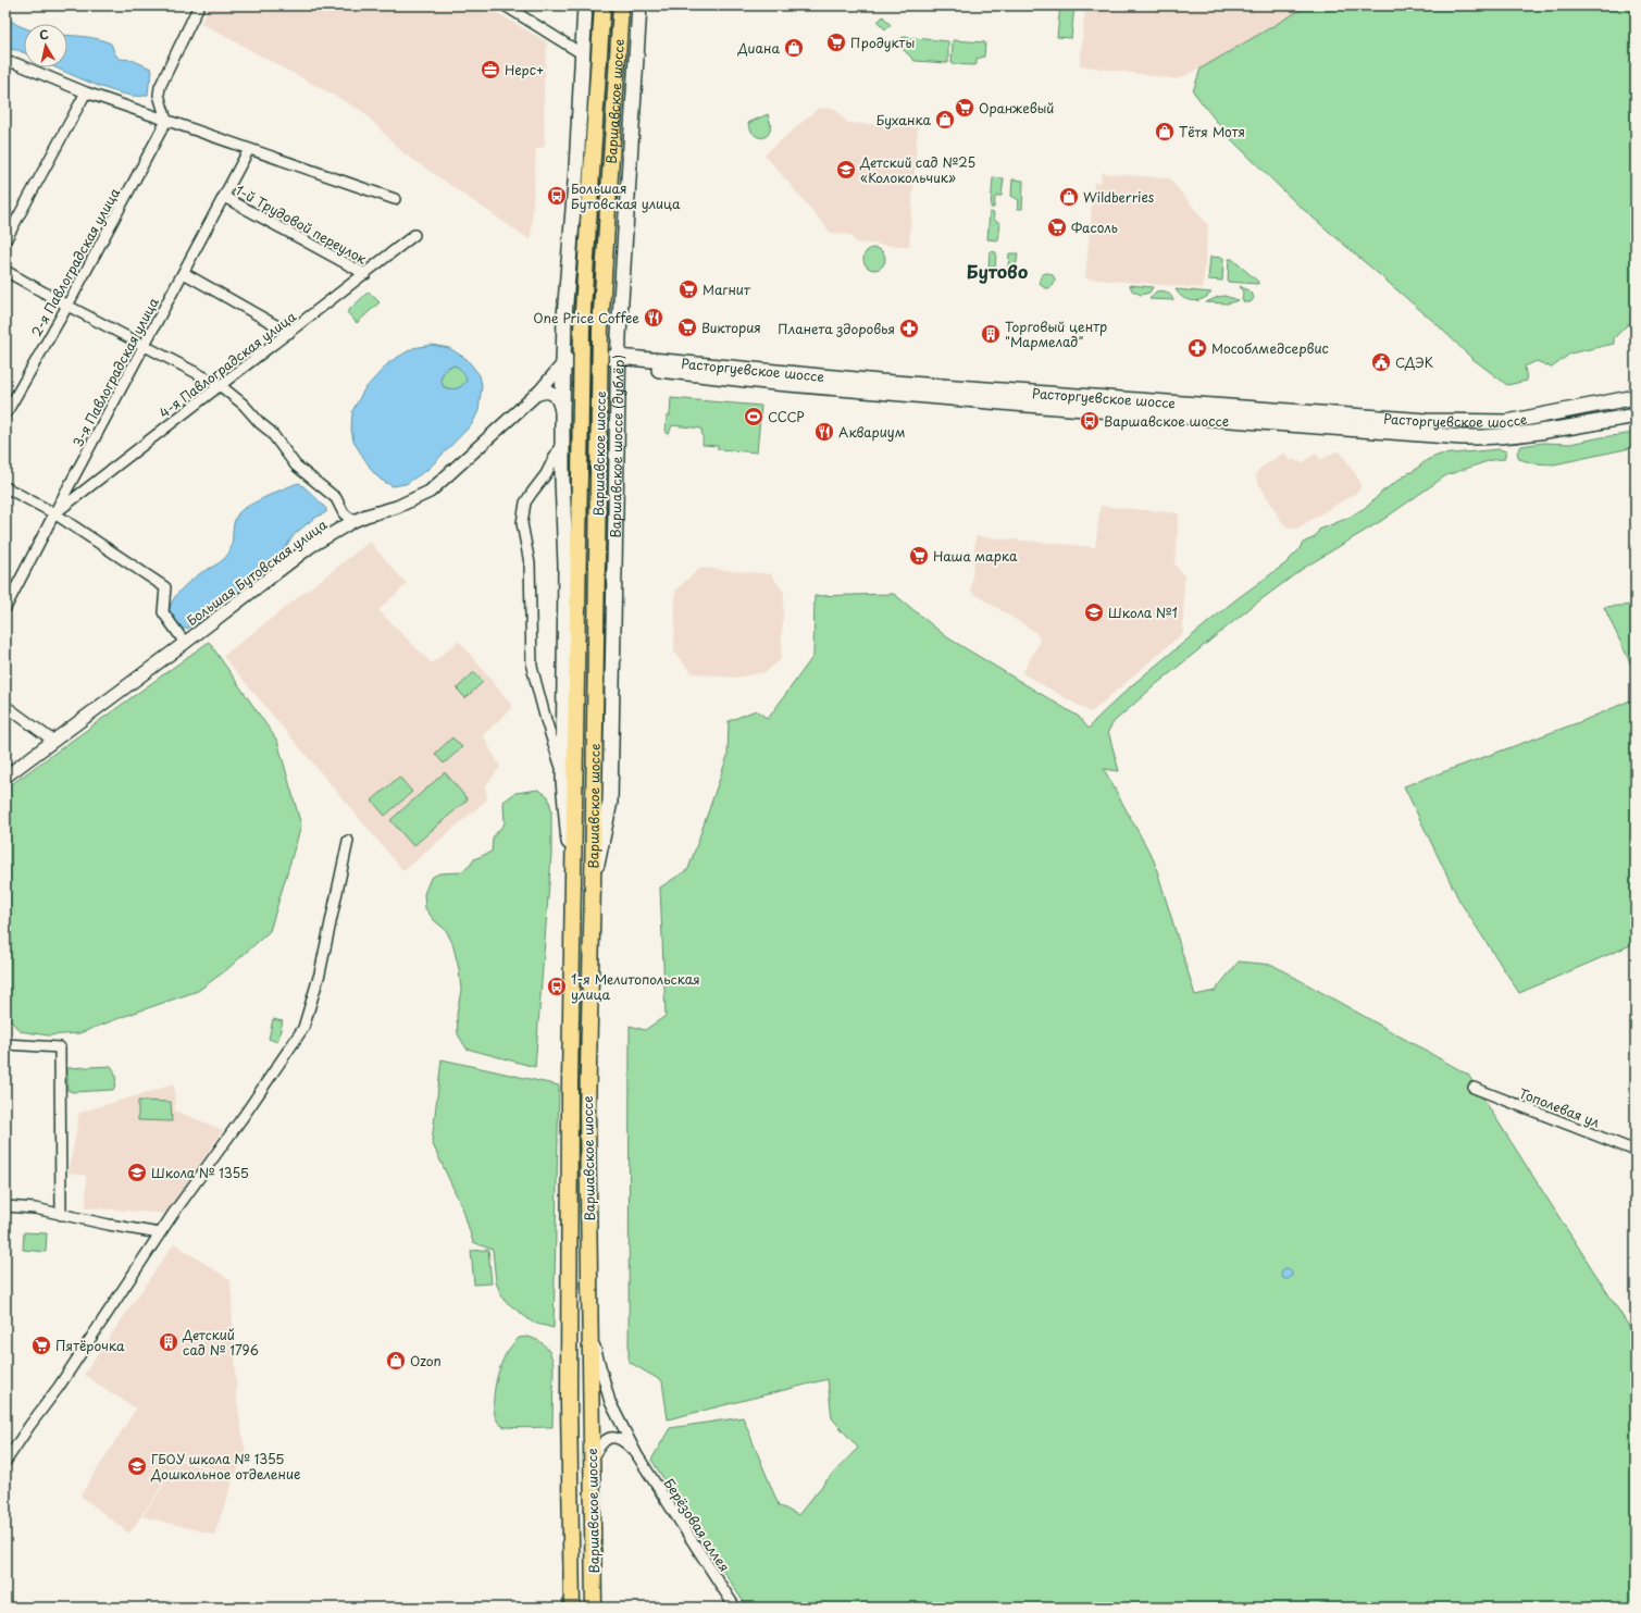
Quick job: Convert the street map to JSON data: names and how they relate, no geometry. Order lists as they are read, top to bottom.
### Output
{
  "streets": {
    "main road": ["Варшавское шоссе", "Расторгуевское шоссе", "Варшавское шоссе (дублёр)"],
    "street": [
      "1-й Трудовой переулок",
      "2-я Павлоградская улица",
      "4-я Павлоградская улица",
      "3-я Павлоградская улица",
      "Большая Бутовская улица",
      "Тополевая ул",
      "Берёзовая аллея"
    ]
  },
  "crossings": [
    ["Варшавское шоссе", "Варшавское шоссе (дублёр)"],
    ["Варшавское шоссе", "Берёзовая аллея"],
    ["1-й Трудовой переулок", "4-я Павлоградская улица"],
    ["1-й Трудовой переулок", "3-я Павлоградская улица"],
    ["4-я Павлоградская улица", "3-я Павлоградская улица"],
    ["Расторгуевское шоссе", "Варшавское шоссе (дублёр)"]
  ],
  "districts": ["Бутово"],
  "places": {
    "supermarket": [
      "Продукты",
      "Оранжевый",
      "Фасоль",
      "Магнит",
      "Виктория",
      "Наша марка",
      "Пятёрочка"
    ],
    "shop": [
      "Диана",
      "Буханка",
      "Тётя Мотя",
      "Wildberries",
      "Ozon"
    ],
    "office": ["Нерс+"],
    "school or university": [
      "Детский сад №25 «Колокольчик»",
      "Школа №1",
      "Школа № 1355",
      "ГБОУ школа № 1355 Дошкольное отделение"
    ],
    "bus stop": ["Большая Бутовская улица", "Варшавское шоссе", "1-я Мелитопольская улица"],
    "restaurant": ["One Price Coffee", "Аквариум"],
    "pharmacy": ["Планета здоровья", "Мособлмедсервис"],
    "building": ["Торговый центр \"Мармелад\"", "Детский сад № 1796"],
    "public building": ["СДЭК"],
    "sports": ["СССР"]
  },
  "north": "top"
}
